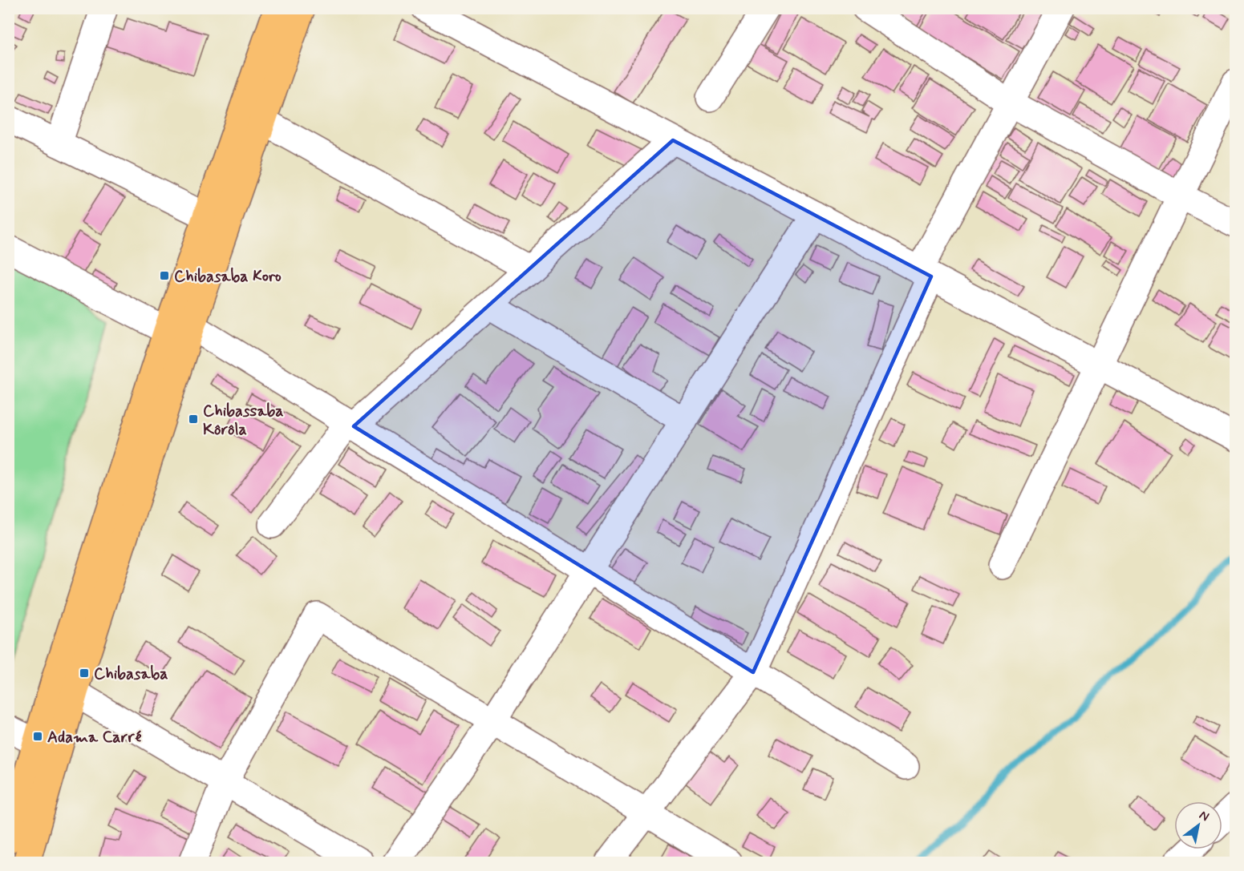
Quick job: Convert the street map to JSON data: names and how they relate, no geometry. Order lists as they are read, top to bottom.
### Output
{
  "places": {
    "transit": [
      "Chibasaba Koro",
      "Chibassaba Kôrôla",
      "Chibasaba",
      "Adama Carré"
    ]
  },
  "north": "top right"
}
